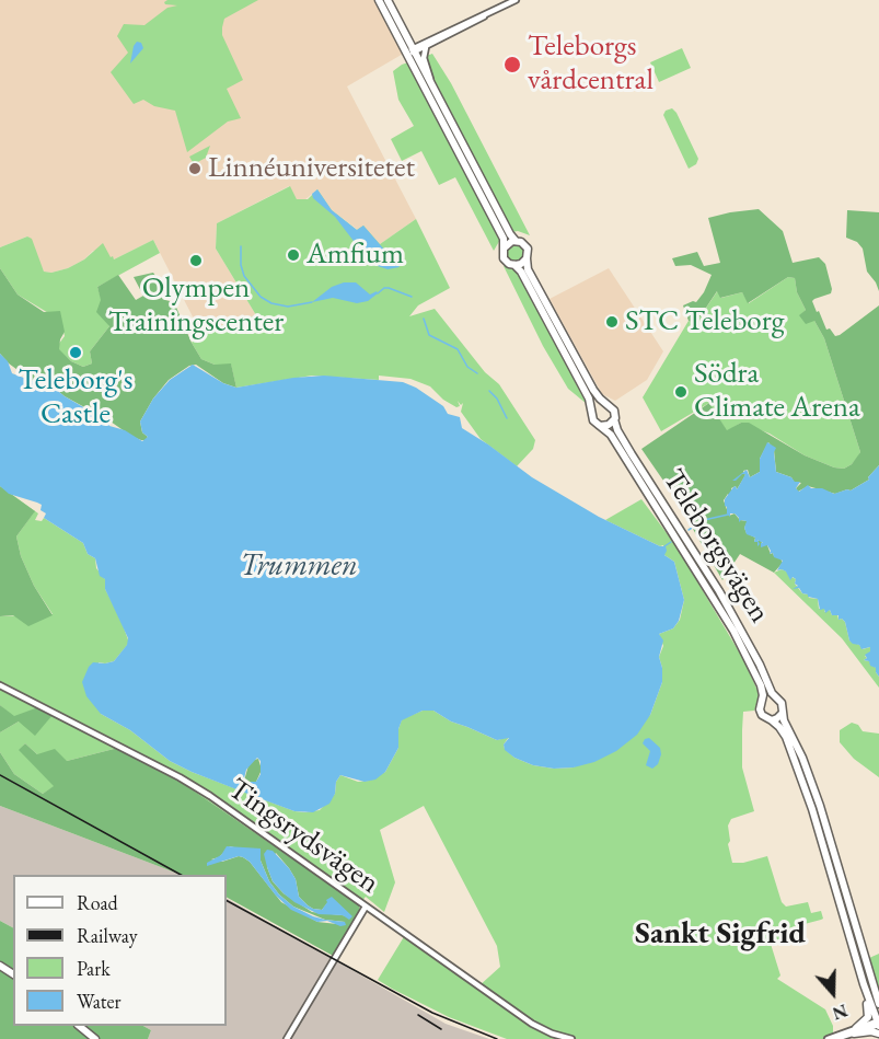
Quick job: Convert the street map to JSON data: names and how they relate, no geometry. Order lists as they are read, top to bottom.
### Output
{
  "streets": {
    "main road": ["Teleborgsvägen"],
    "street": ["Tingsrydsvägen"]
  },
  "districts": ["Sankt Sigfrid"],
  "water": ["Trummen"],
  "places": [
    "Teleborgs vårdcentral",
    "Linnéuniversitetet",
    "Amfium",
    "Olympen Trainingscenter",
    "STC Teleborg",
    "Teleborg's Castle",
    "Södra Climate Arena"
  ],
  "legend": [
    "Road",
    "Railway",
    "Park",
    "Water"
  ],
  "north": "bottom"
}
